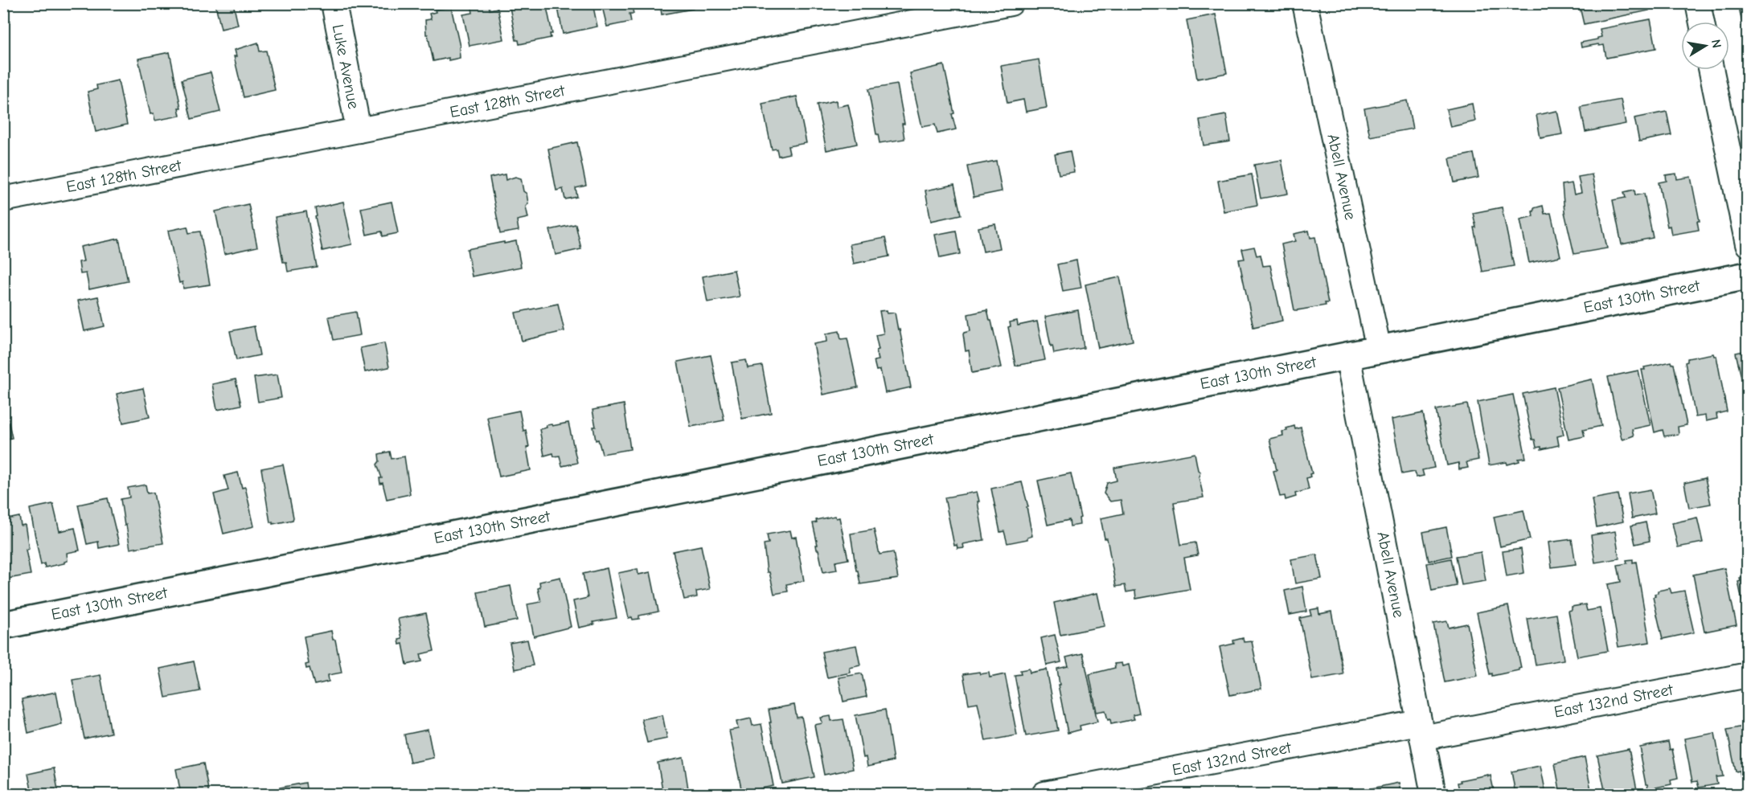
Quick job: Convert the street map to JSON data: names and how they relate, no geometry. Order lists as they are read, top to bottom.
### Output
{
  "streets": {
    "street": [
      "Luke Avenue",
      "East 128th Street",
      "Abell Avenue",
      "East 130th Street",
      "East 132nd Street"
    ]
  },
  "crossings": [
    ["Luke Avenue", "East 128th Street"],
    ["Abell Avenue", "East 130th Street"],
    ["Abell Avenue", "East 132nd Street"]
  ],
  "north": "right"
}
